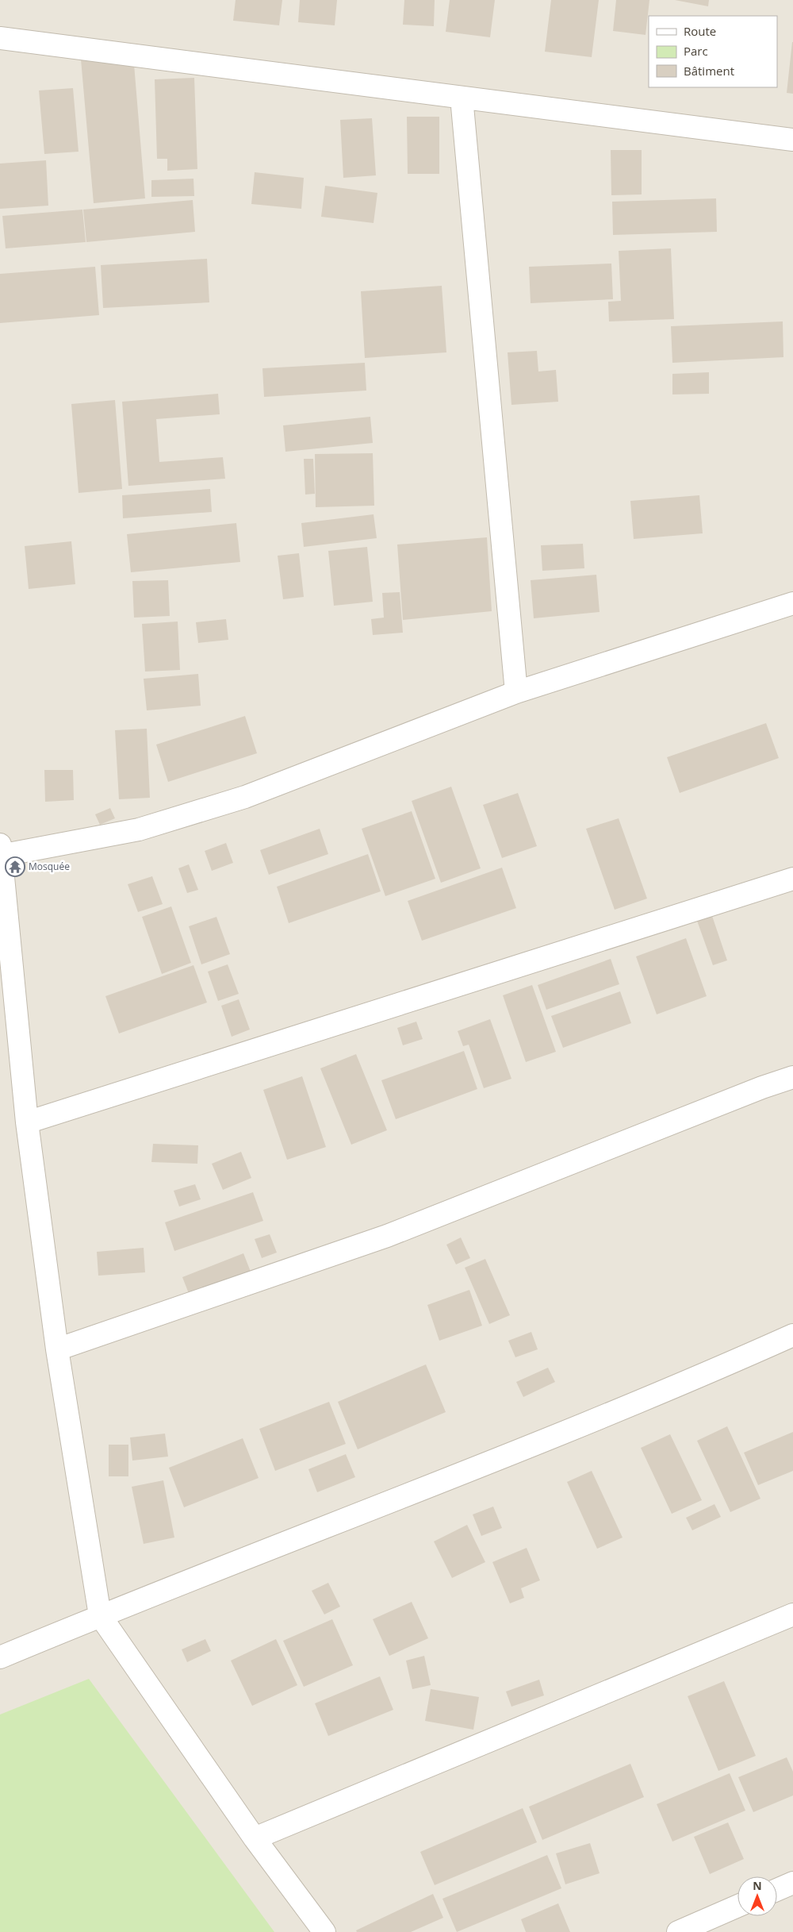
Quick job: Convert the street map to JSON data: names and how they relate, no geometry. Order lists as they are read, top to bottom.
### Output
{
  "places": {
    "temple": ["Mosquée"]
  },
  "legend": ["Route", "Parc", "Bâtiment"],
  "north": "top"
}
